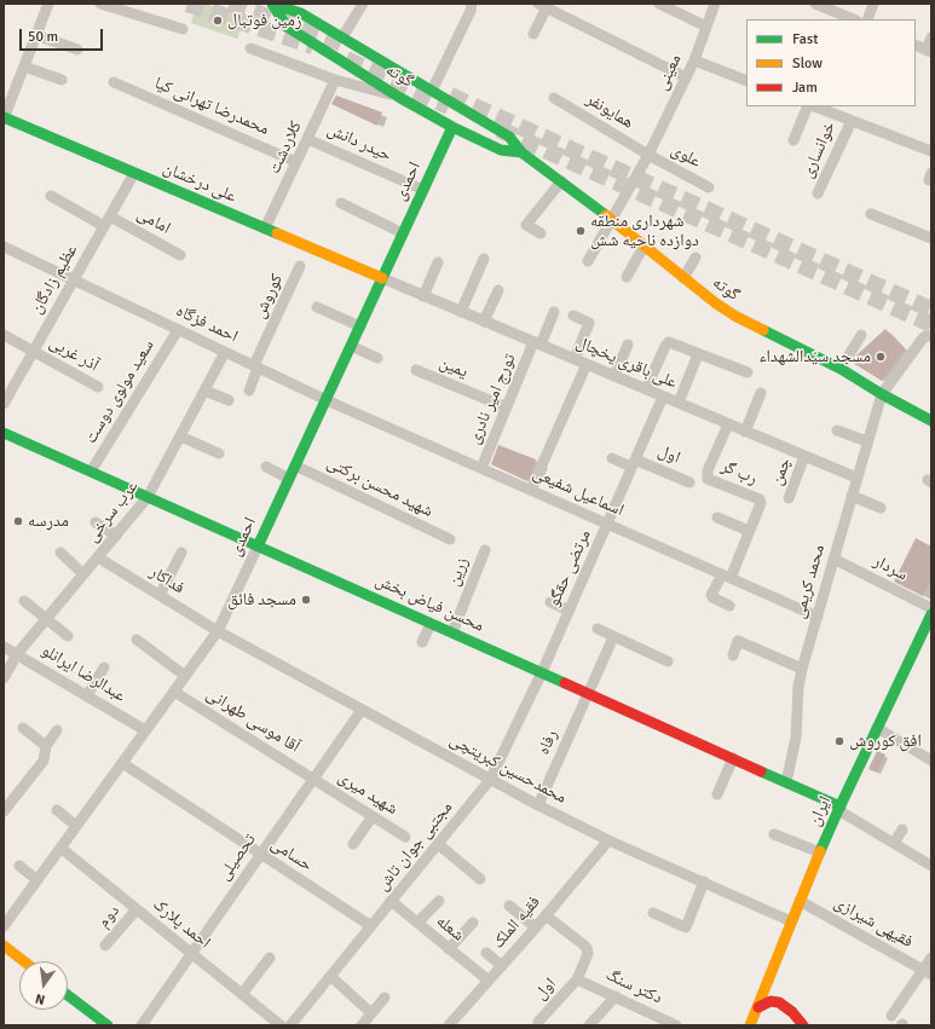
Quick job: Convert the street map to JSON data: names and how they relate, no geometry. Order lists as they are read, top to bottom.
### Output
{
  "streets": {
    "street": [
      "معینی",
      "گوته",
      "محمدرضا تهرانی کیا",
      "همایونفر",
      "حیدر دانش",
      "کلاردشت",
      "خوانساری",
      "علوی",
      "احمدی",
      "علی درخشان",
      "امامی",
      "عظیم زادگان",
      "کوروش",
      "احمد فزگاه",
      "آذر غربی",
      "علی باقری یخچال",
      "یمین",
      "سعید مولوی دوست",
      "تورج امیر نادری",
      "اول",
      "چمن",
      "رب گر",
      "شهید محسن برکتی",
      "اسماعیل شفیعی",
      "عرب سرخی",
      "مرتضی حقگو",
      "سردار",
      "زرین",
      "فداکار",
      "محمد کریمی",
      "محسن فیاض بخش",
      "عبدالرضا ایرانلو",
      "آقا موسی طهرانی",
      "رفاه",
      "محمدحسین کبریتچی",
      "شهید میری",
      "ایران",
      "مجتبی جوان تاش",
      "حسامی",
      "تحصیلی",
      "دوم",
      "فقیه الملک",
      "فقیهی شیرازی",
      "احمد پلارک",
      "شعله",
      "دکتر سنگ"
    ]
  },
  "crossings": [
    ["معینی", "گوته"],
    ["معینی", "همایونفر"],
    ["معینی", "علوی"],
    ["گوته", "احمدی"],
    ["گوته", "محمد کریمی"],
    ["محمدرضا تهرانی کیا", "کلاردشت"],
    ["همایونفر", "علوی"],
    ["حیدر دانش", "کلاردشت"],
    ["حیدر دانش", "احمدی"],
    ["کلاردشت", "علی درخشان"],
    ["احمدی", "علی درخشان"],
    ["احمدی", "احمد فزگاه"],
    ["احمدی", "علی باقری یخچال"],
    ["احمدی", "شهید محسن برکتی"],
    ["احمدی", "اسماعیل شفیعی"],
    ["احمدی", "فداکار"],
    ["احمدی", "محسن فیاض بخش"],
    ["احمدی", "عبدالرضا ایرانلو"],
    ["احمدی", "آقا موسی طهرانی"],
    ["احمدی", "محمدحسین کبریتچی"],
    ["احمدی", "حسامی"],
    ["احمدی", "احمد پلارک"],
    ["علی درخشان", "عظیم زادگان"],
    ["علی درخشان", "علی باقری یخچال"],
    ["امامی", "عظیم زادگان"],
    ["عظیم زادگان", "احمد فزگاه"],
    ["عظیم زادگان", "آذر غربی"],
    ["کوروش", "احمد فزگاه"],
    ["احمد فزگاه", "سعید مولوی دوست"],
    ["احمد فزگاه", "اسماعیل شفیعی"],
    ["احمد فزگاه", "عرب سرخی"],
    ["علی باقری یخچال", "تورج امیر نادری"],
    ["علی باقری یخچال", "چمن"],
    ["علی باقری یخچال", "رب گر"],
    ["علی باقری یخچال", "مرتضی حقگو"],
    ["علی باقری یخچال", "محمد کریمی"],
    ["یمین", "تورج امیر نادری"],
    ["سعید مولوی دوست", "محسن فیاض بخش"],
    ["تورج امیر نادری", "اسماعیل شفیعی"],
    ["اول", "مرتضی حقگو"],
    ["اول", "فقیه الملک"],
    ["اول", "دکتر سنگ"],
    ["رب گر", "اسماعیل شفیعی"],
    ["اسماعیل شفیعی", "مرتضی حقگو"],
    ["اسماعیل شفیعی", "محمد کریمی"],
    ["عرب سرخی", "فداکار"],
    ["عرب سرخی", "محسن فیاض بخش"],
    ["عرب سرخی", "عبدالرضا ایرانلو"],
    ["مرتضی حقگو", "محسن فیاض بخش"],
    ["مرتضی حقگو", "مجتبی جوان تاش"],
    ["سردار", "محمد کریمی"],
    ["زرین", "محسن فیاض بخش"],
    ["فداکار", "محمدحسین کبریتچی"],
    ["محمد کریمی", "محسن فیاض بخش"],
    ["محسن فیاض بخش", "رفاه"],
    ["محسن فیاض بخش", "ایران"],
    ["محسن فیاض بخش", "مجتبی جوان تاش"],
    ["آقا موسی طهرانی", "شهید میری"],
    ["آقا موسی طهرانی", "تحصیلی"],
    ["رفاه", "محمدحسین کبریتچی"],
    ["محمدحسین کبریتچی", "ایران"],
    ["محمدحسین کبریتچی", "مجتبی جوان تاش"],
    ["محمدحسین کبریتچی", "تحصیلی"],
    ["محمدحسین کبریتچی", "فقیه الملک"],
    ["شهید میری", "تحصیلی"],
    ["ایران", "فقیهی شیرازی"],
    ["مجتبی جوان تاش", "حسامی"],
    ["مجتبی جوان تاش", "شعله"],
    ["حسامی", "تحصیلی"],
    ["تحصیلی", "احمد پلارک"],
    ["دوم", "احمد پلارک"],
    ["فقیه الملک", "شعله"]
  ],
  "places": [
    "زمین فوتبال",
    "شهرداری منطقه دوازده ناحیه شش",
    "مسجد سیّدالشهداء",
    "مدرسه",
    "مسجد فائق",
    "افق کوروش"
  ],
  "legend": ["Fast", "Slow", "Jam"],
  "scale_bar": "50 m",
  "north": "bottom"
}
